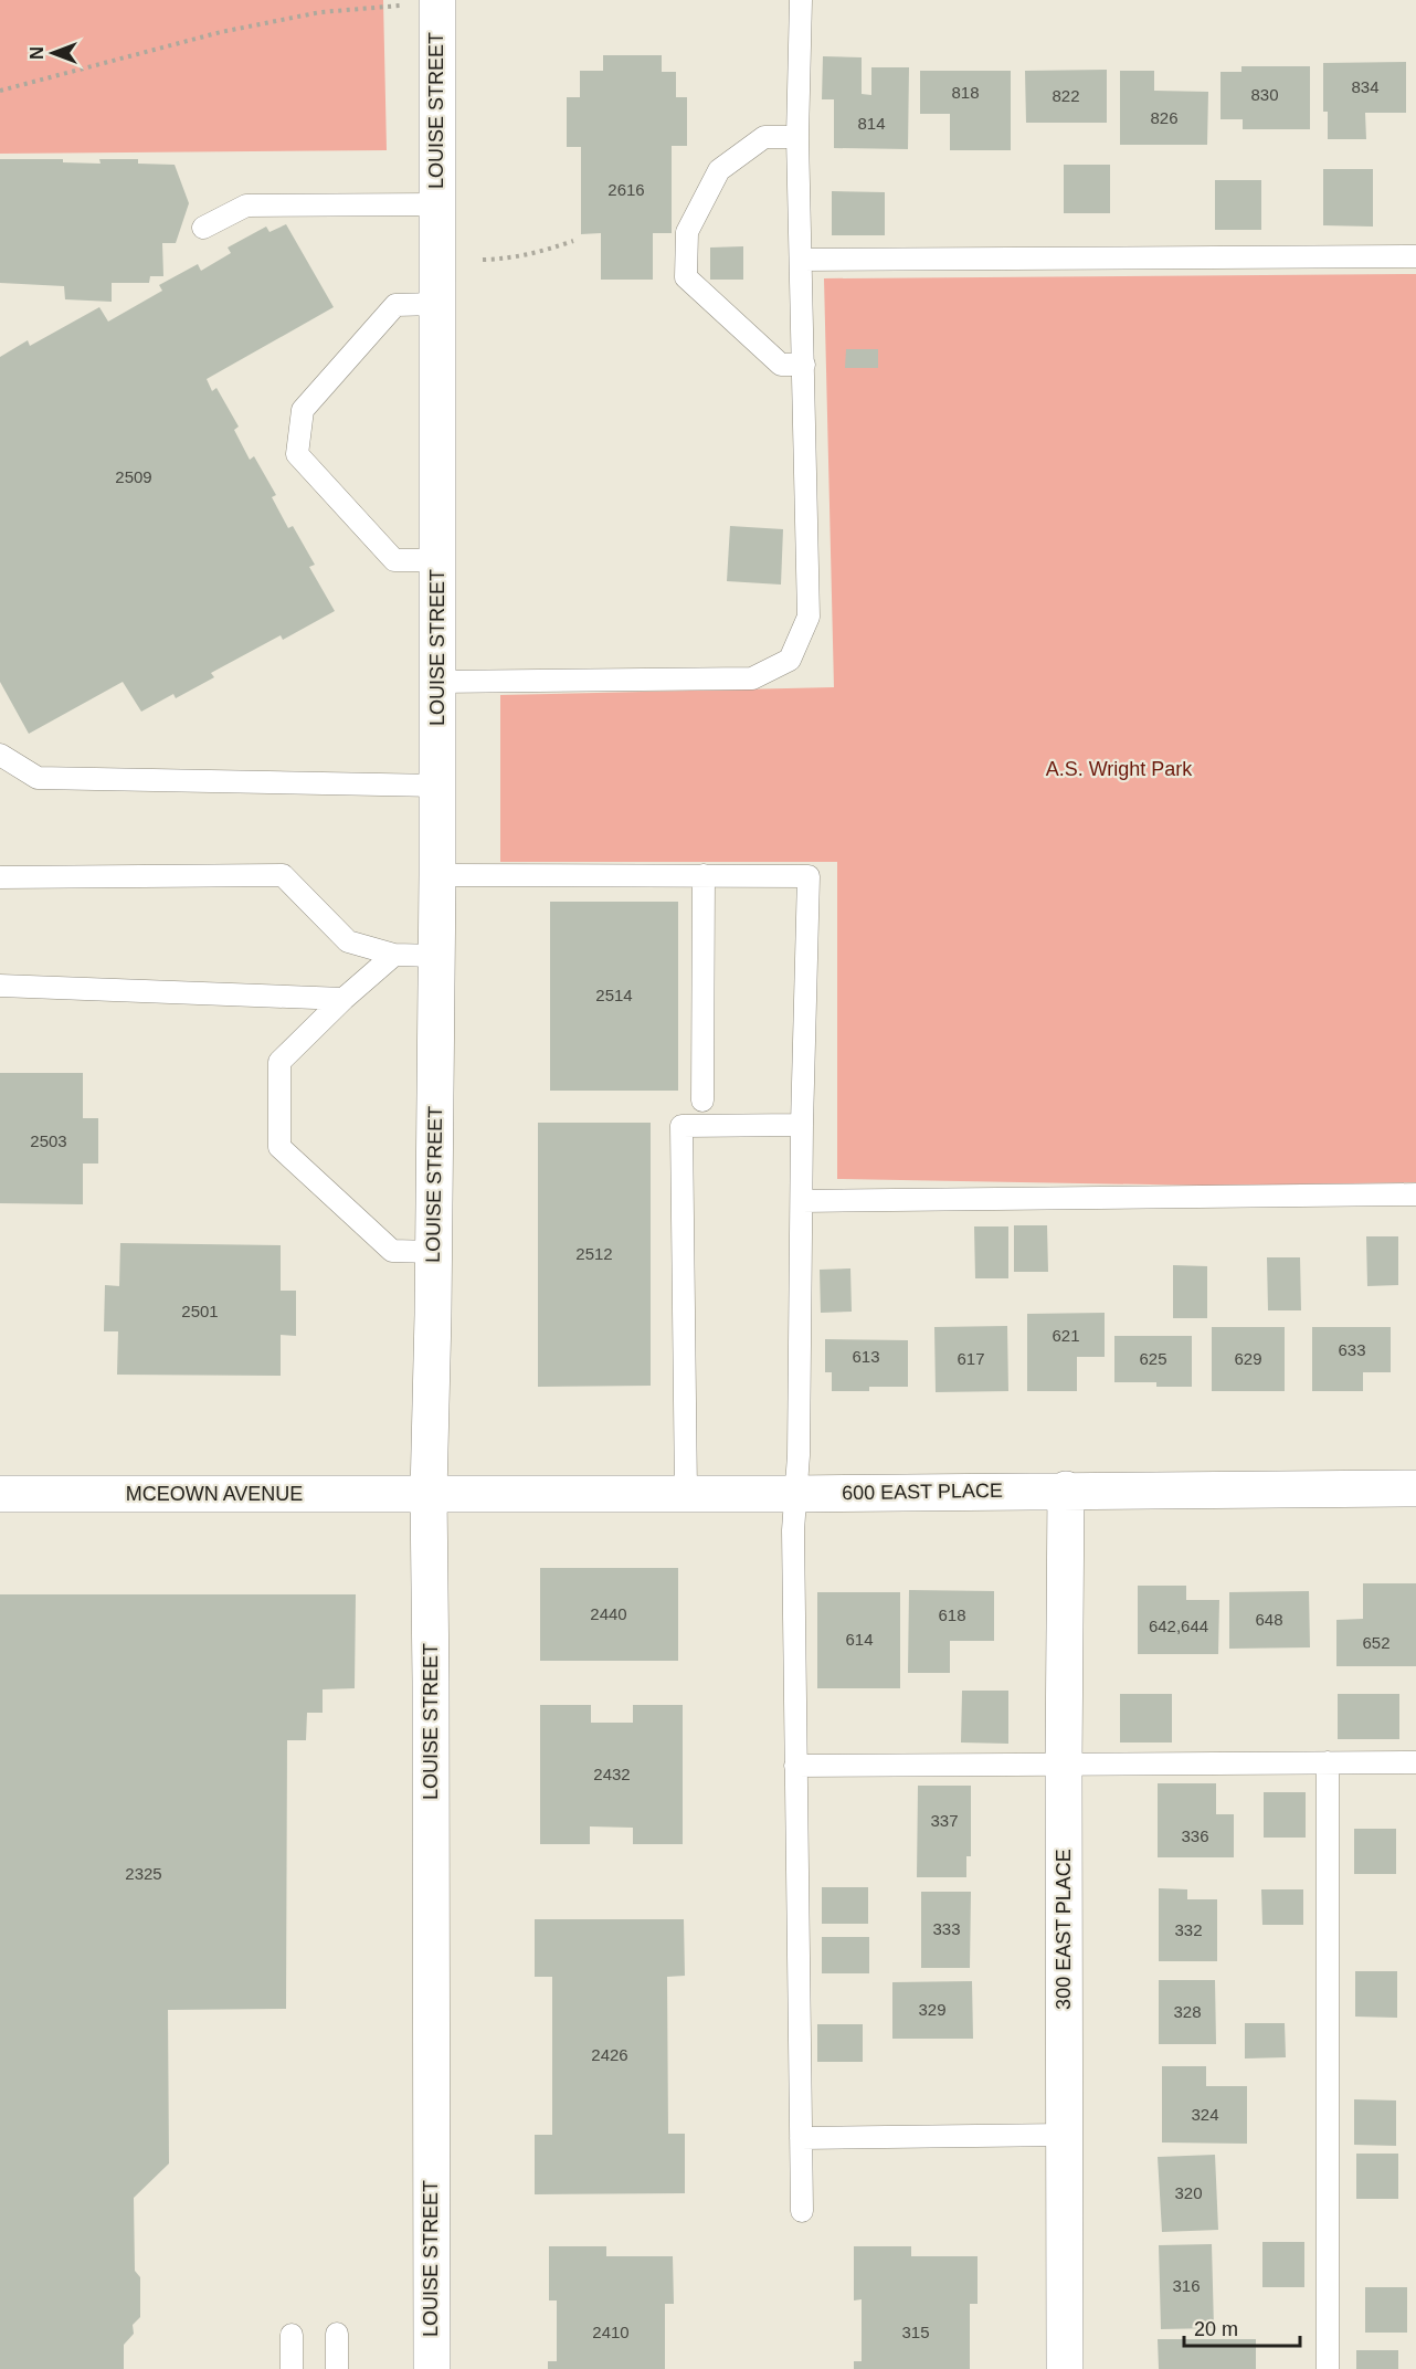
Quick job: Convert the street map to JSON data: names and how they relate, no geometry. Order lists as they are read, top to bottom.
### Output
{
  "streets": {
    "street": [
      "LOUISE STREET",
      "600 EAST PLACE",
      "MCEOWN AVENUE",
      "300 EAST PLACE"
    ]
  },
  "crossings": [
    ["LOUISE STREET", "600 EAST PLACE"],
    ["LOUISE STREET", "MCEOWN AVENUE"],
    ["600 EAST PLACE", "MCEOWN AVENUE"],
    ["600 EAST PLACE", "300 EAST PLACE"]
  ],
  "parks": ["A.S. Wright Park"],
  "house_numbers": [
    "834",
    "818",
    "830",
    "822",
    "826",
    "814",
    "2616",
    "2509",
    "2514",
    "2503",
    "2512",
    "2501",
    "621",
    "633",
    "613",
    "617",
    "625",
    "629",
    "2440",
    "618",
    "648",
    "642,644",
    "614",
    "652",
    "2432",
    "337",
    "336",
    "2325",
    "333",
    "332",
    "329",
    "328",
    "2426",
    "324",
    "320",
    "316",
    "2410",
    "315"
  ],
  "scale_bar": "20 m",
  "north": "left"
}
